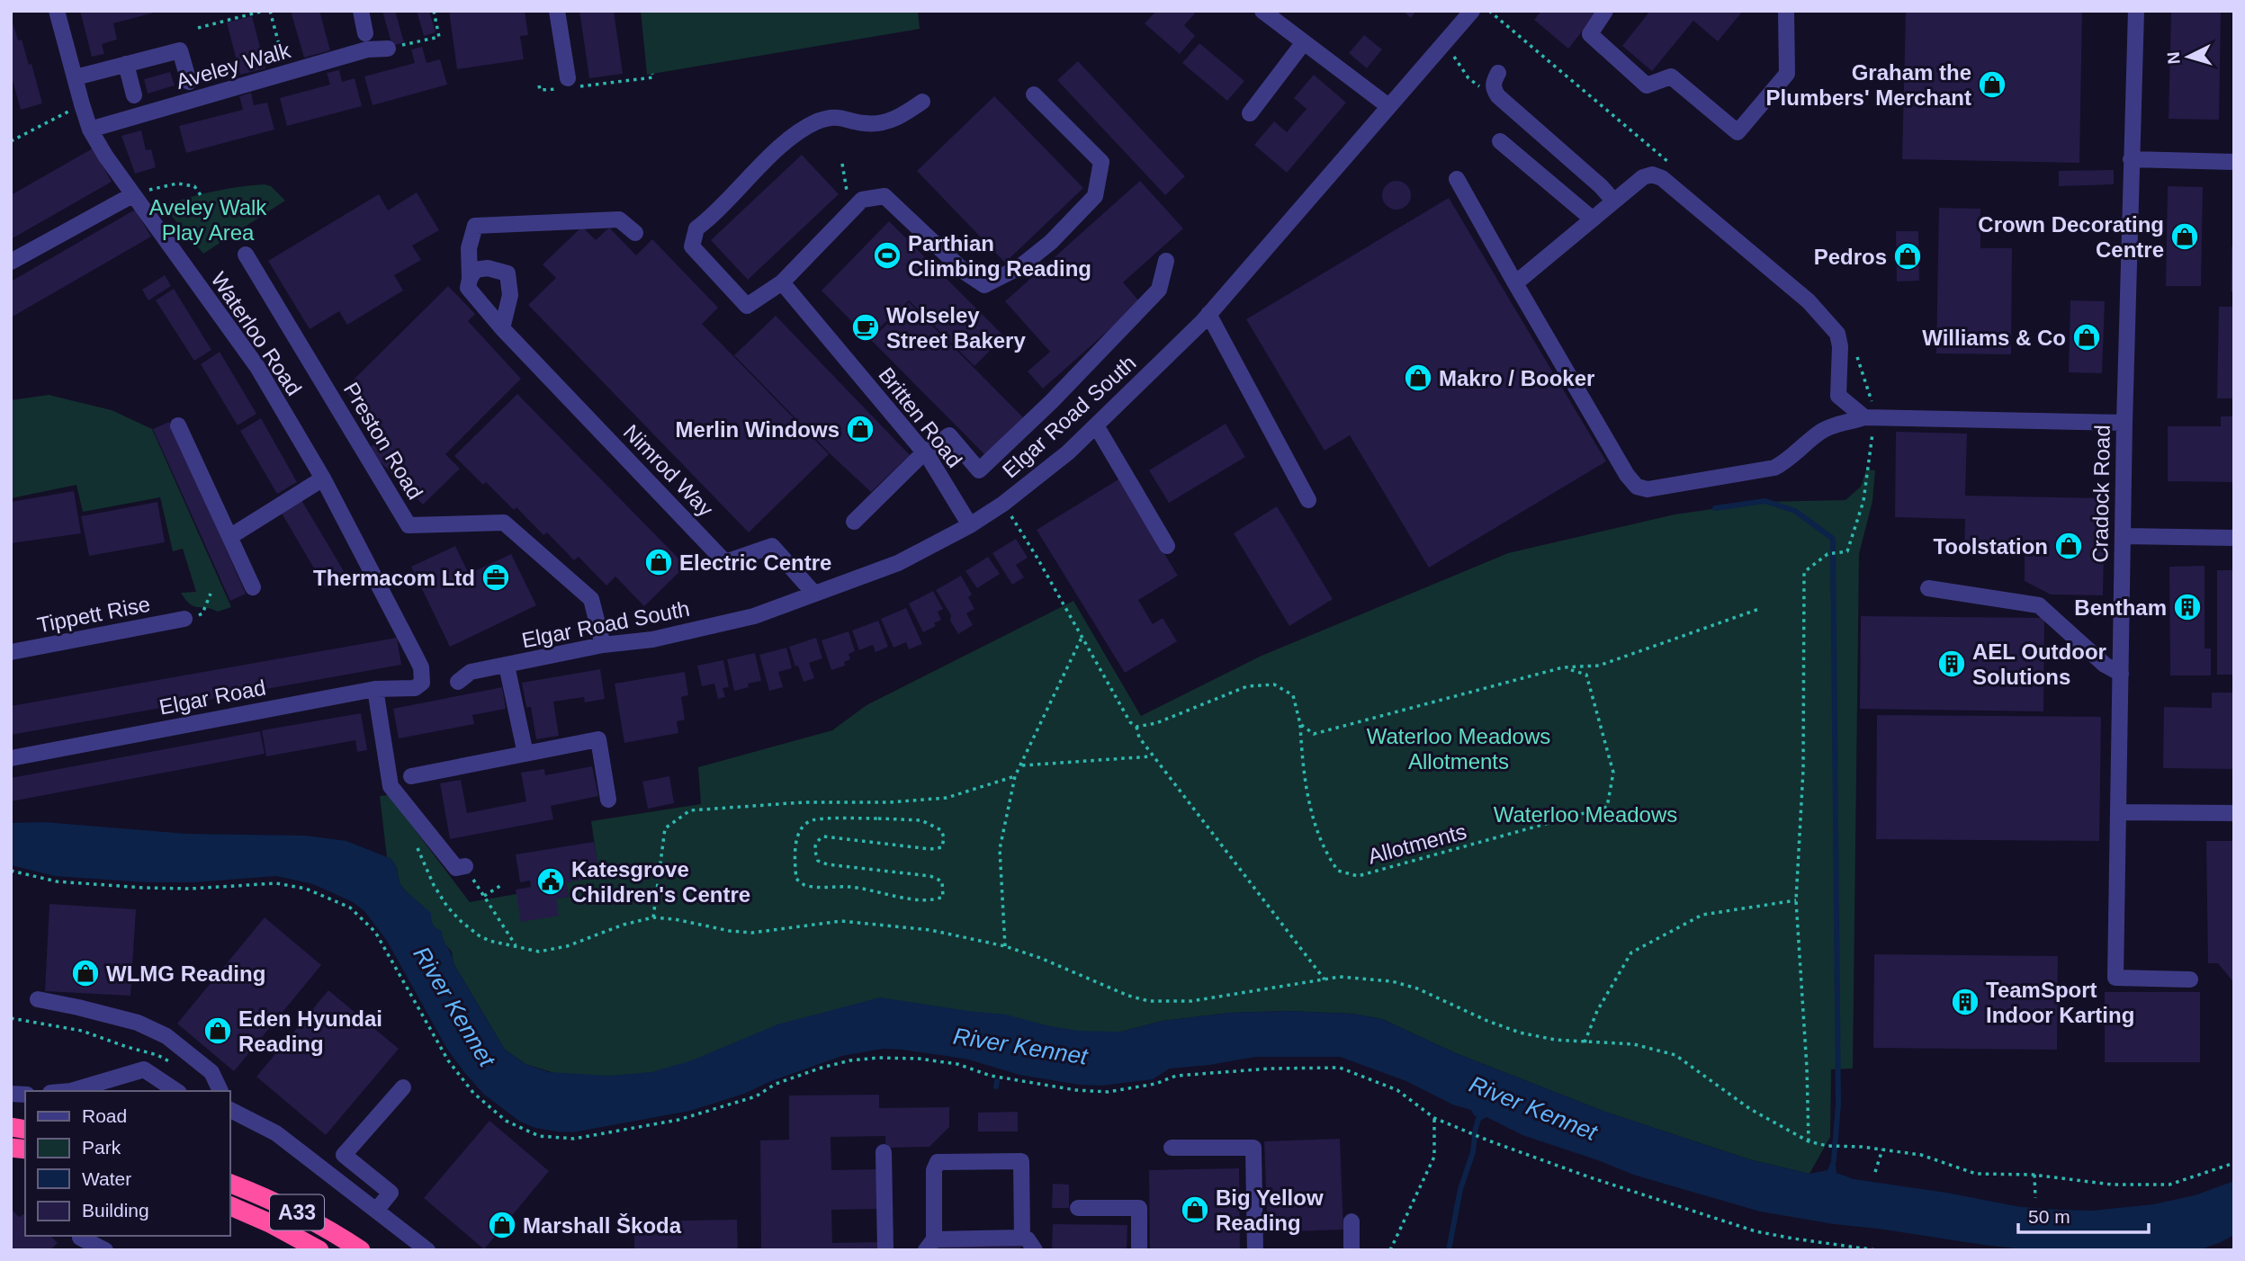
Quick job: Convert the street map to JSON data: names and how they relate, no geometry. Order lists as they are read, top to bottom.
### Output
{
  "streets": {
    "highway": ["A33"],
    "street": [
      "Aveley Walk",
      "Waterloo Road",
      "Elgar Road South",
      "Britten Road",
      "Preston Road",
      "Nimrod Way",
      "Cradock Road",
      "Tippett Rise",
      "Elgar Road"
    ],
    "path": ["Allotments"]
  },
  "crossings": [
    ["Aveley Walk", "Waterloo Road"],
    ["Waterloo Road", "Elgar Road"],
    ["Elgar Road South", "Britten Road"],
    ["Elgar Road South", "Preston Road"],
    ["Elgar Road South", "Nimrod Way"]
  ],
  "water": ["River Kennet"],
  "parks": ["Aveley Walk Play Area", "Waterloo Meadows Allotments", "Waterloo Meadows"],
  "places": {
    "shop": [
      "Graham the Plumbers' Merchant",
      "Crown Decorating Centre",
      "Pedros",
      "Williams & Co",
      "Makro / Booker",
      "Merlin Windows",
      "Toolstation",
      "Electric Centre",
      "WLMG Reading",
      "Eden Hyundai Reading",
      "Big Yellow Reading",
      "Marshall Škoda"
    ],
    "sports": ["Parthian Climbing Reading"],
    "cafe": ["Wolseley Street Bakery"],
    "office": ["Thermacom Ltd"],
    "building": ["Bentham", "AEL Outdoor Solutions", "TeamSport Indoor Karting"],
    "public building": ["Katesgrove Children's Centre"]
  },
  "legend": [
    "Road",
    "Park",
    "Water",
    "Building"
  ],
  "scale_bar": "50 m",
  "north": "left"
}
